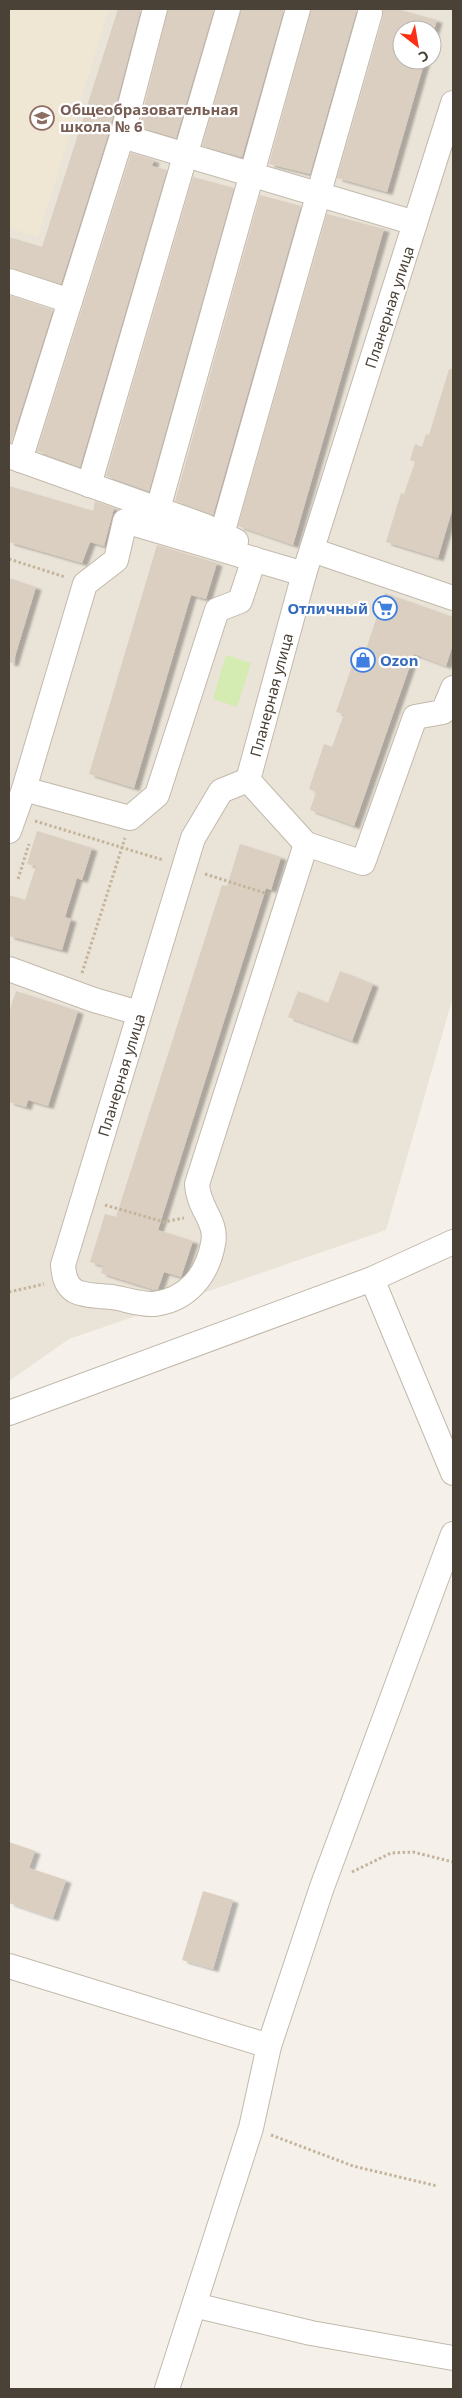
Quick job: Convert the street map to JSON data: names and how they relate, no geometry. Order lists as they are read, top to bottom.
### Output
{
  "streets": {
    "street": ["Планерная улица"]
  },
  "places": {
    "school or university": ["Общеобразовательная школа № 6"],
    "supermarket": ["Отличный"],
    "shop": ["Ozon"]
  },
  "north": "bottom right"
}
